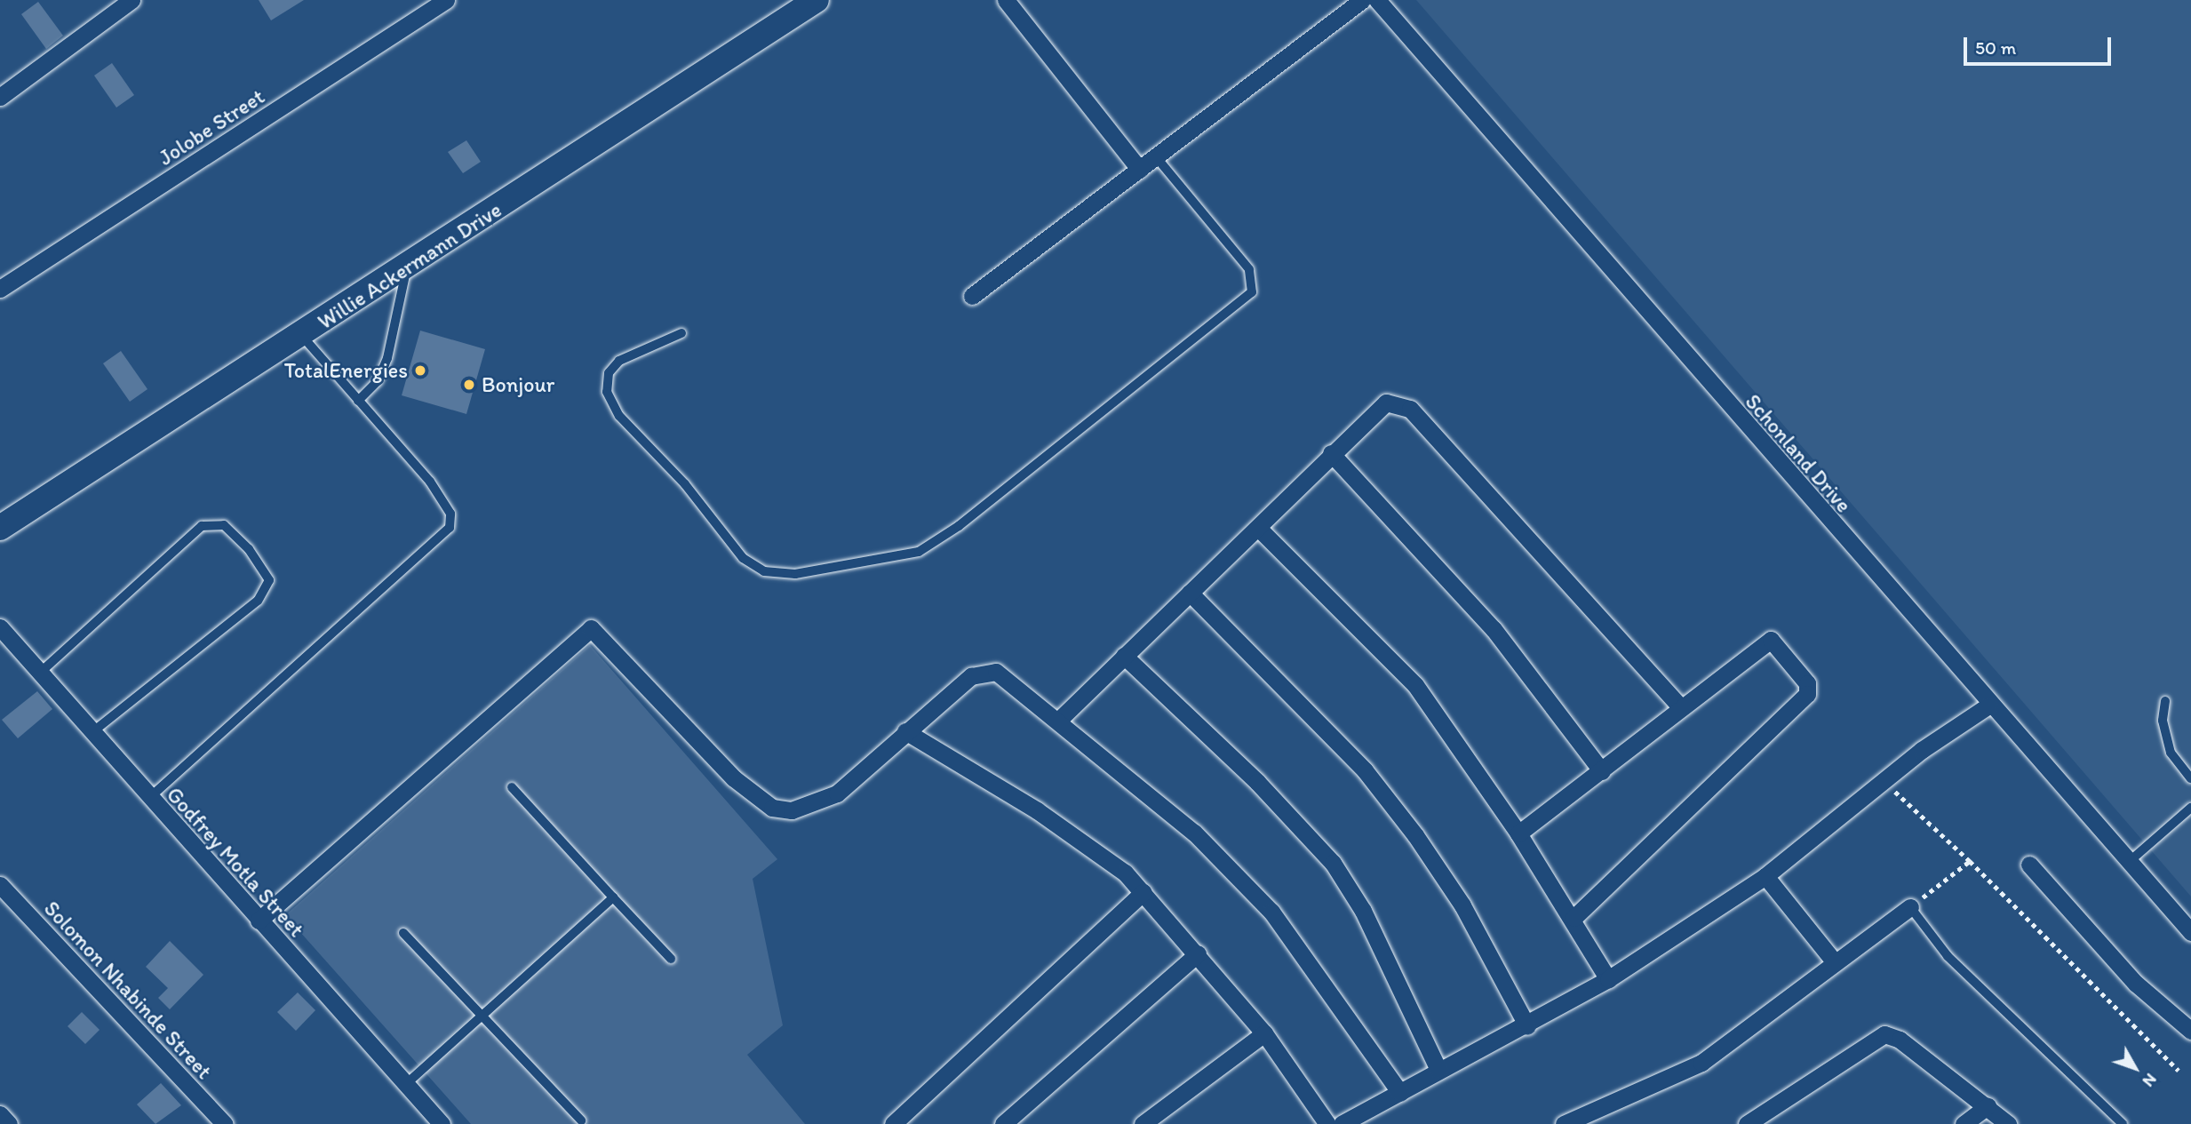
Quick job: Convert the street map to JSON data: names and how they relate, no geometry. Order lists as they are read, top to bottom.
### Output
{
  "streets": {
    "street": [
      "Jolobe Street",
      "Willie Ackermann Drive",
      "Schonland Drive",
      "Godfrey Motla Street",
      "Solomon Nhabinde Street"
    ]
  },
  "places": ["TotalEnergies", "Bonjour"],
  "scale_bar": "50 m",
  "north": "bottom right"
}
